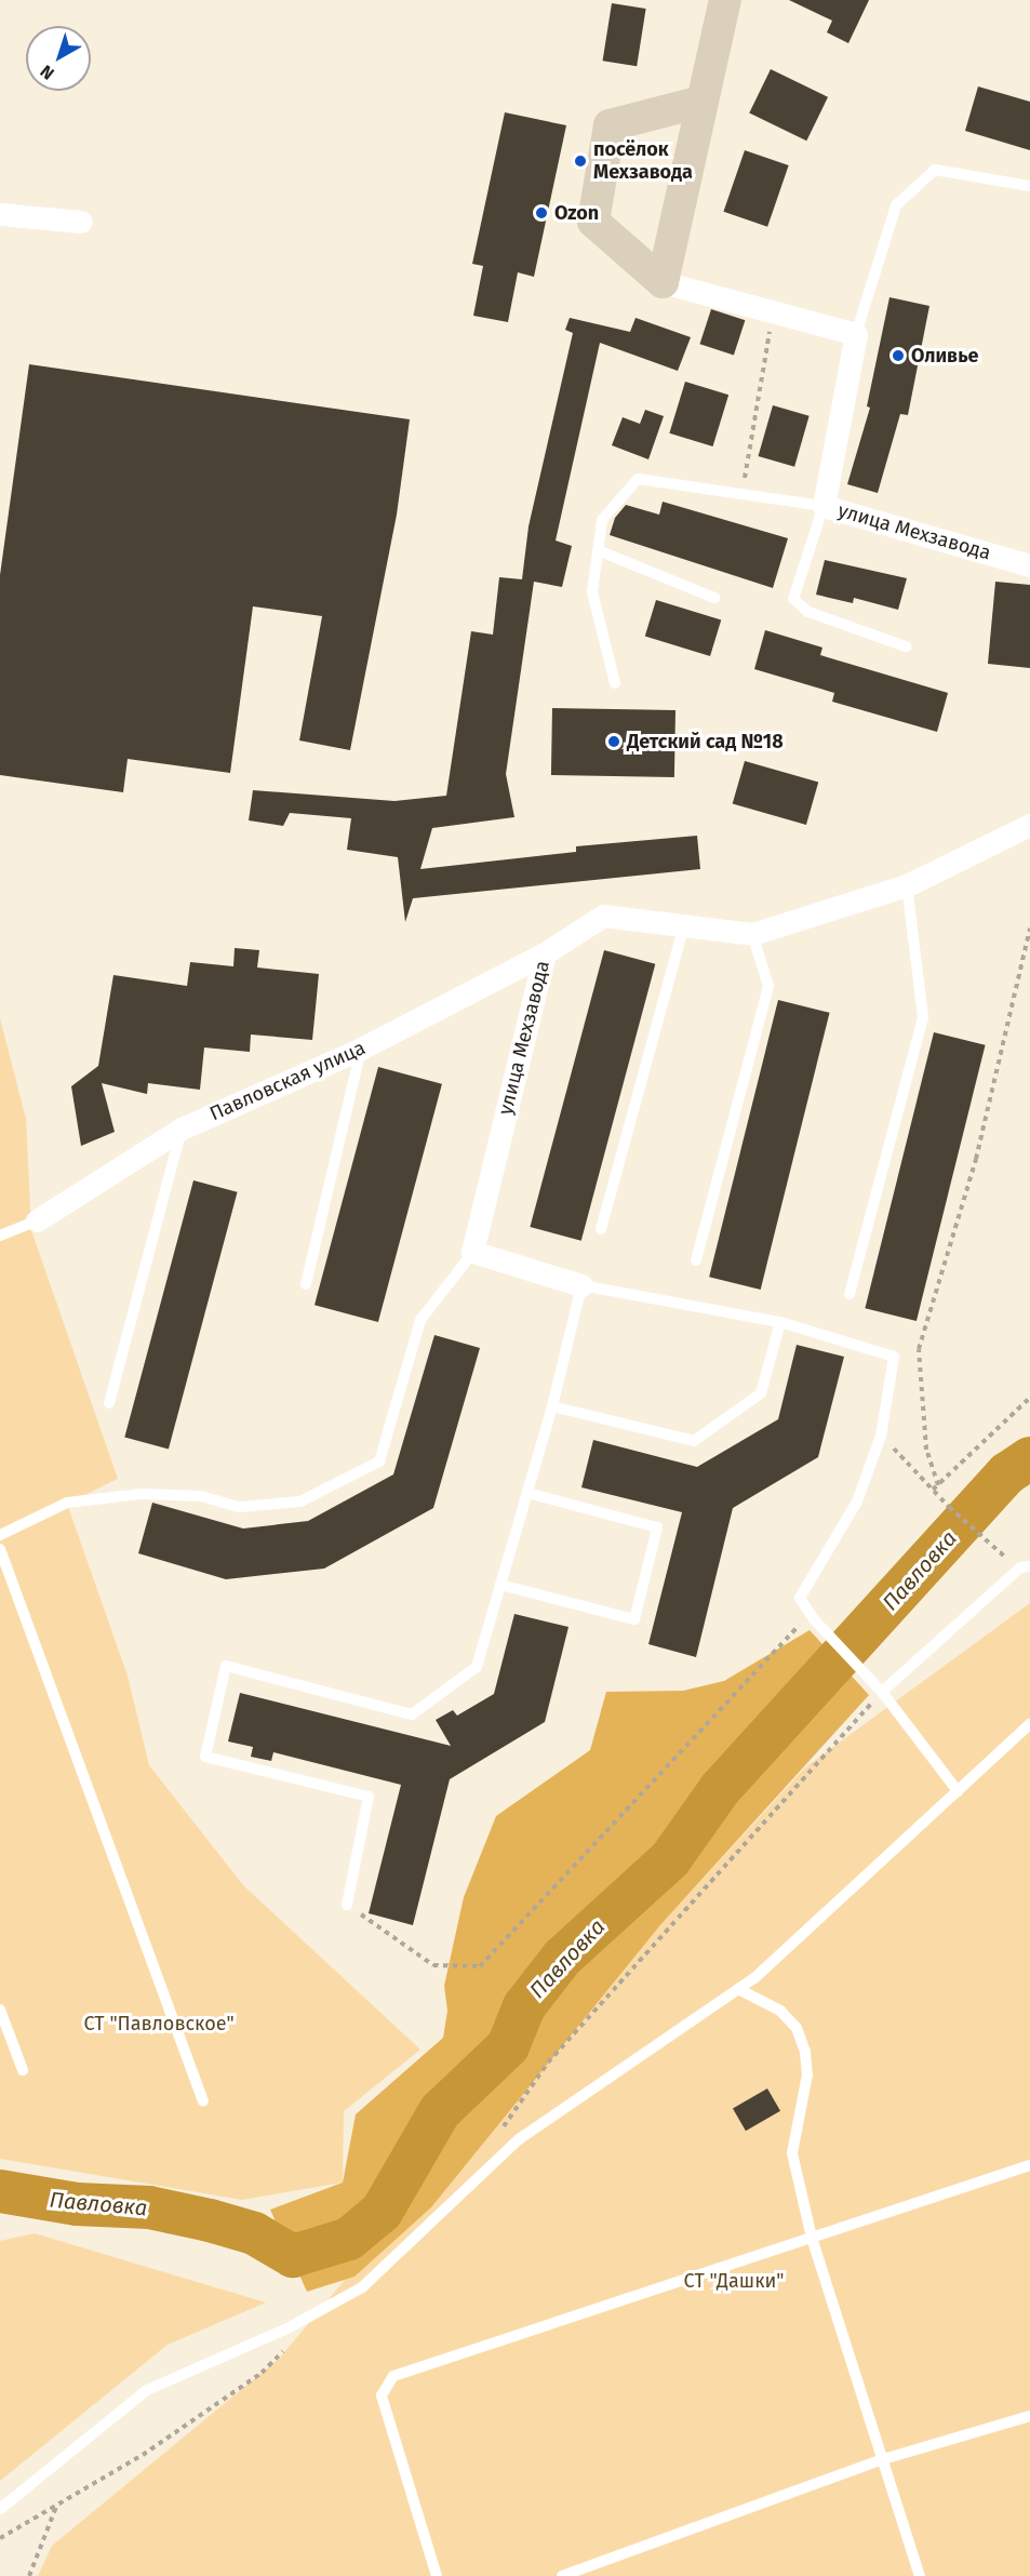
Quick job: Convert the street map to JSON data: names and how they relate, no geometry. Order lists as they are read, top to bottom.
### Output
{
  "streets": {
    "street": ["улица Мехзавода", "Павловская улица"]
  },
  "crossings": [
    ["улица Мехзавода", "Павловская улица"]
  ],
  "water": ["Павловка"],
  "parks": ["СТ \"Павловское\"", "СТ \"Дашки\""],
  "places": [
    "посёлок Мехзавода",
    "Ozon",
    "Оливье",
    "Детский сад №18"
  ],
  "north": "bottom left"
}
